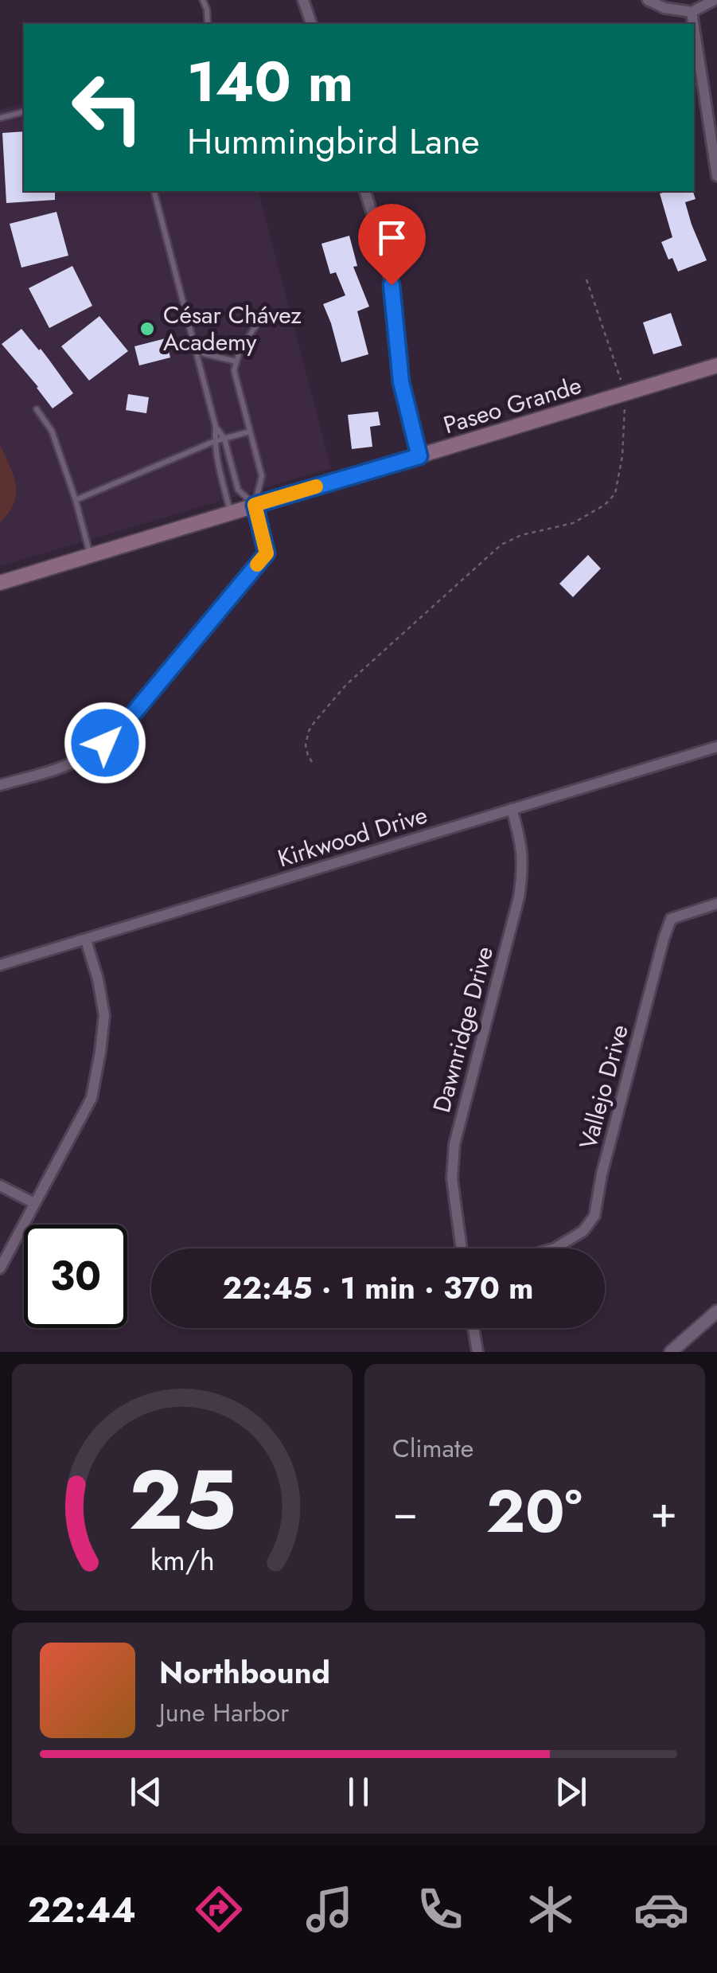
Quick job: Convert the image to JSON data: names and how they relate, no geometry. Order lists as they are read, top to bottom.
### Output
{
  "streets": {
    "main road": ["Paseo Grande"],
    "street": ["Kirkwood Drive", "Dawnridge Drive", "Vallejo Drive"]
  },
  "crossings": [
    ["Kirkwood Drive", "Dawnridge Drive"]
  ],
  "places": ["César Chávez Academy"],
  "page": {
    "turn": ["140 m", "Hummingbird Lane"],
    "limit": "30",
    "trip": "22:45 · 1 min · 370 m",
    "tile": "Climate",
    "heat": ["−", "20°", "+"],
    "song": ["Northbound", "June Harbor"],
    "tabs": "22:44",
    "gauge": ["25", "km/h"]
  }
}
